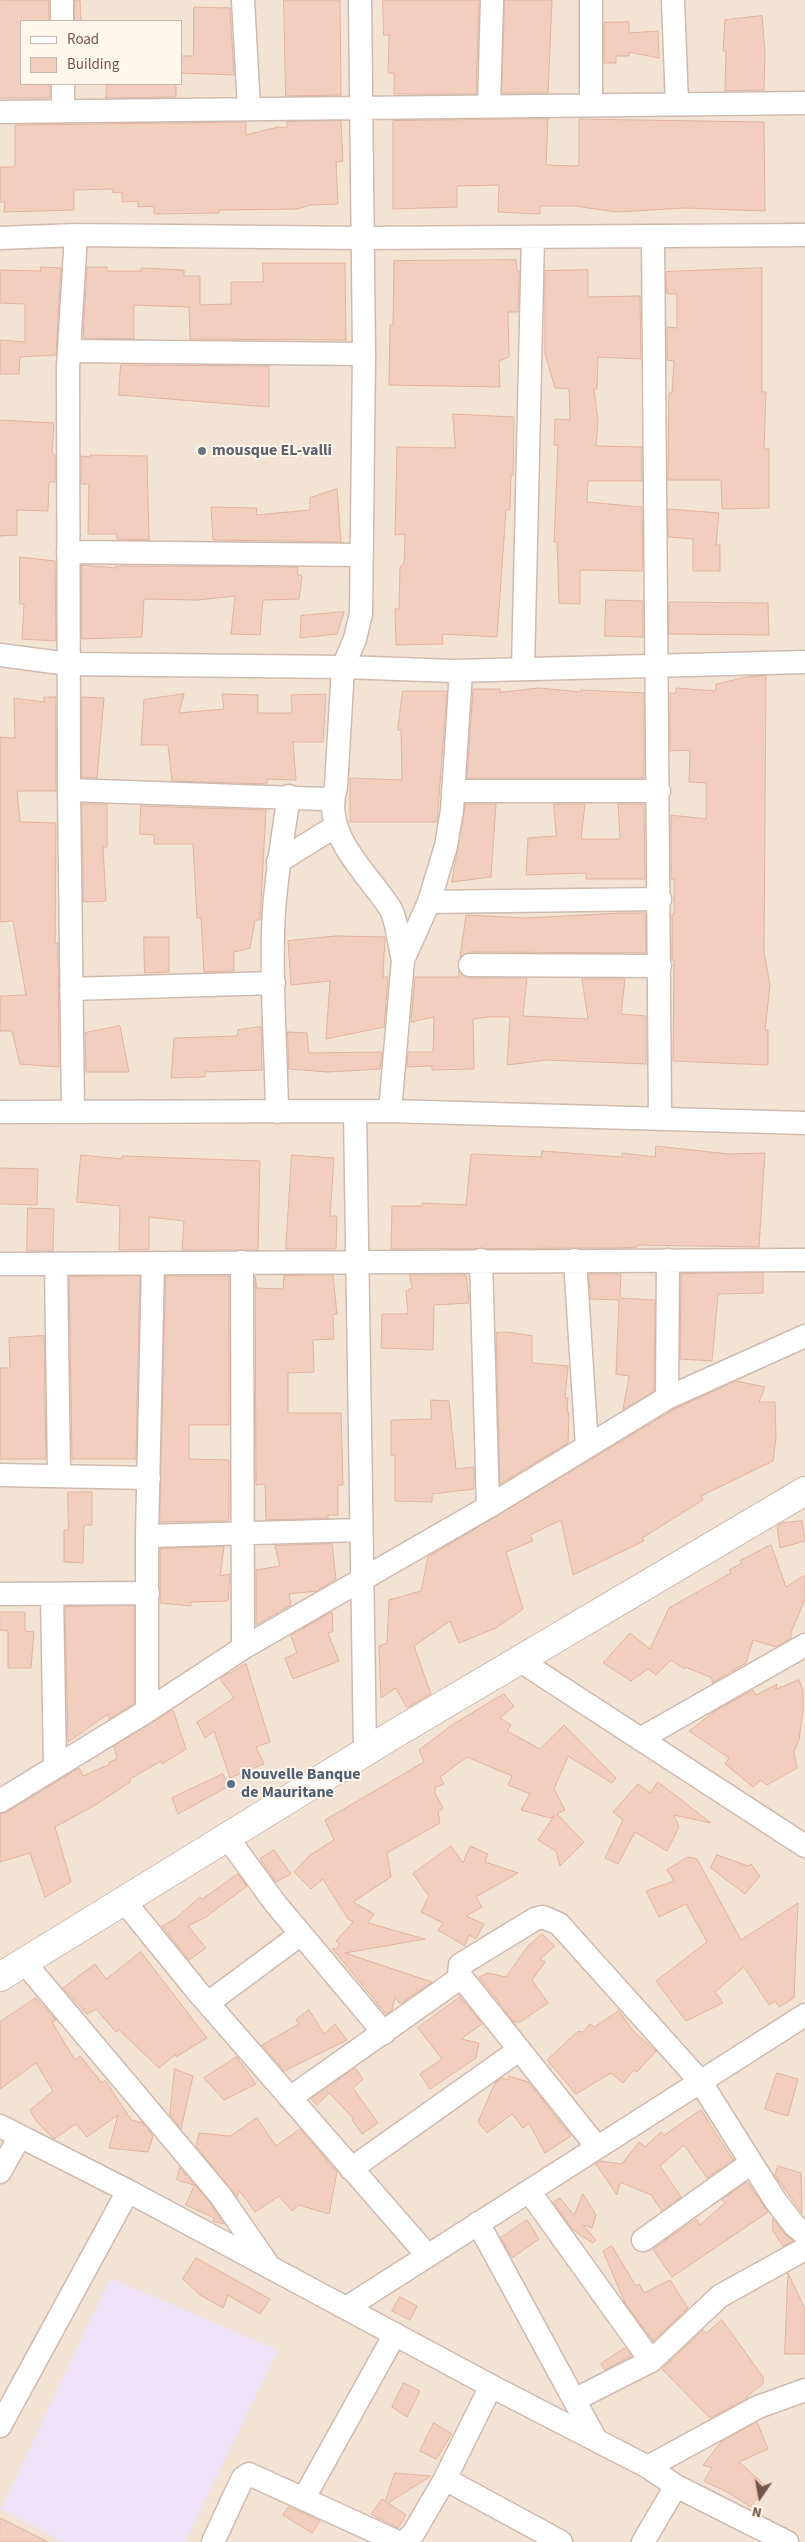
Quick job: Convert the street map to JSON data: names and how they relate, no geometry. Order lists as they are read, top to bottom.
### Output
{
  "places": ["mousque EL-valli", "Nouvelle Banque de Mauritane"],
  "legend": ["Road", "Building"],
  "north": "bottom"
}
